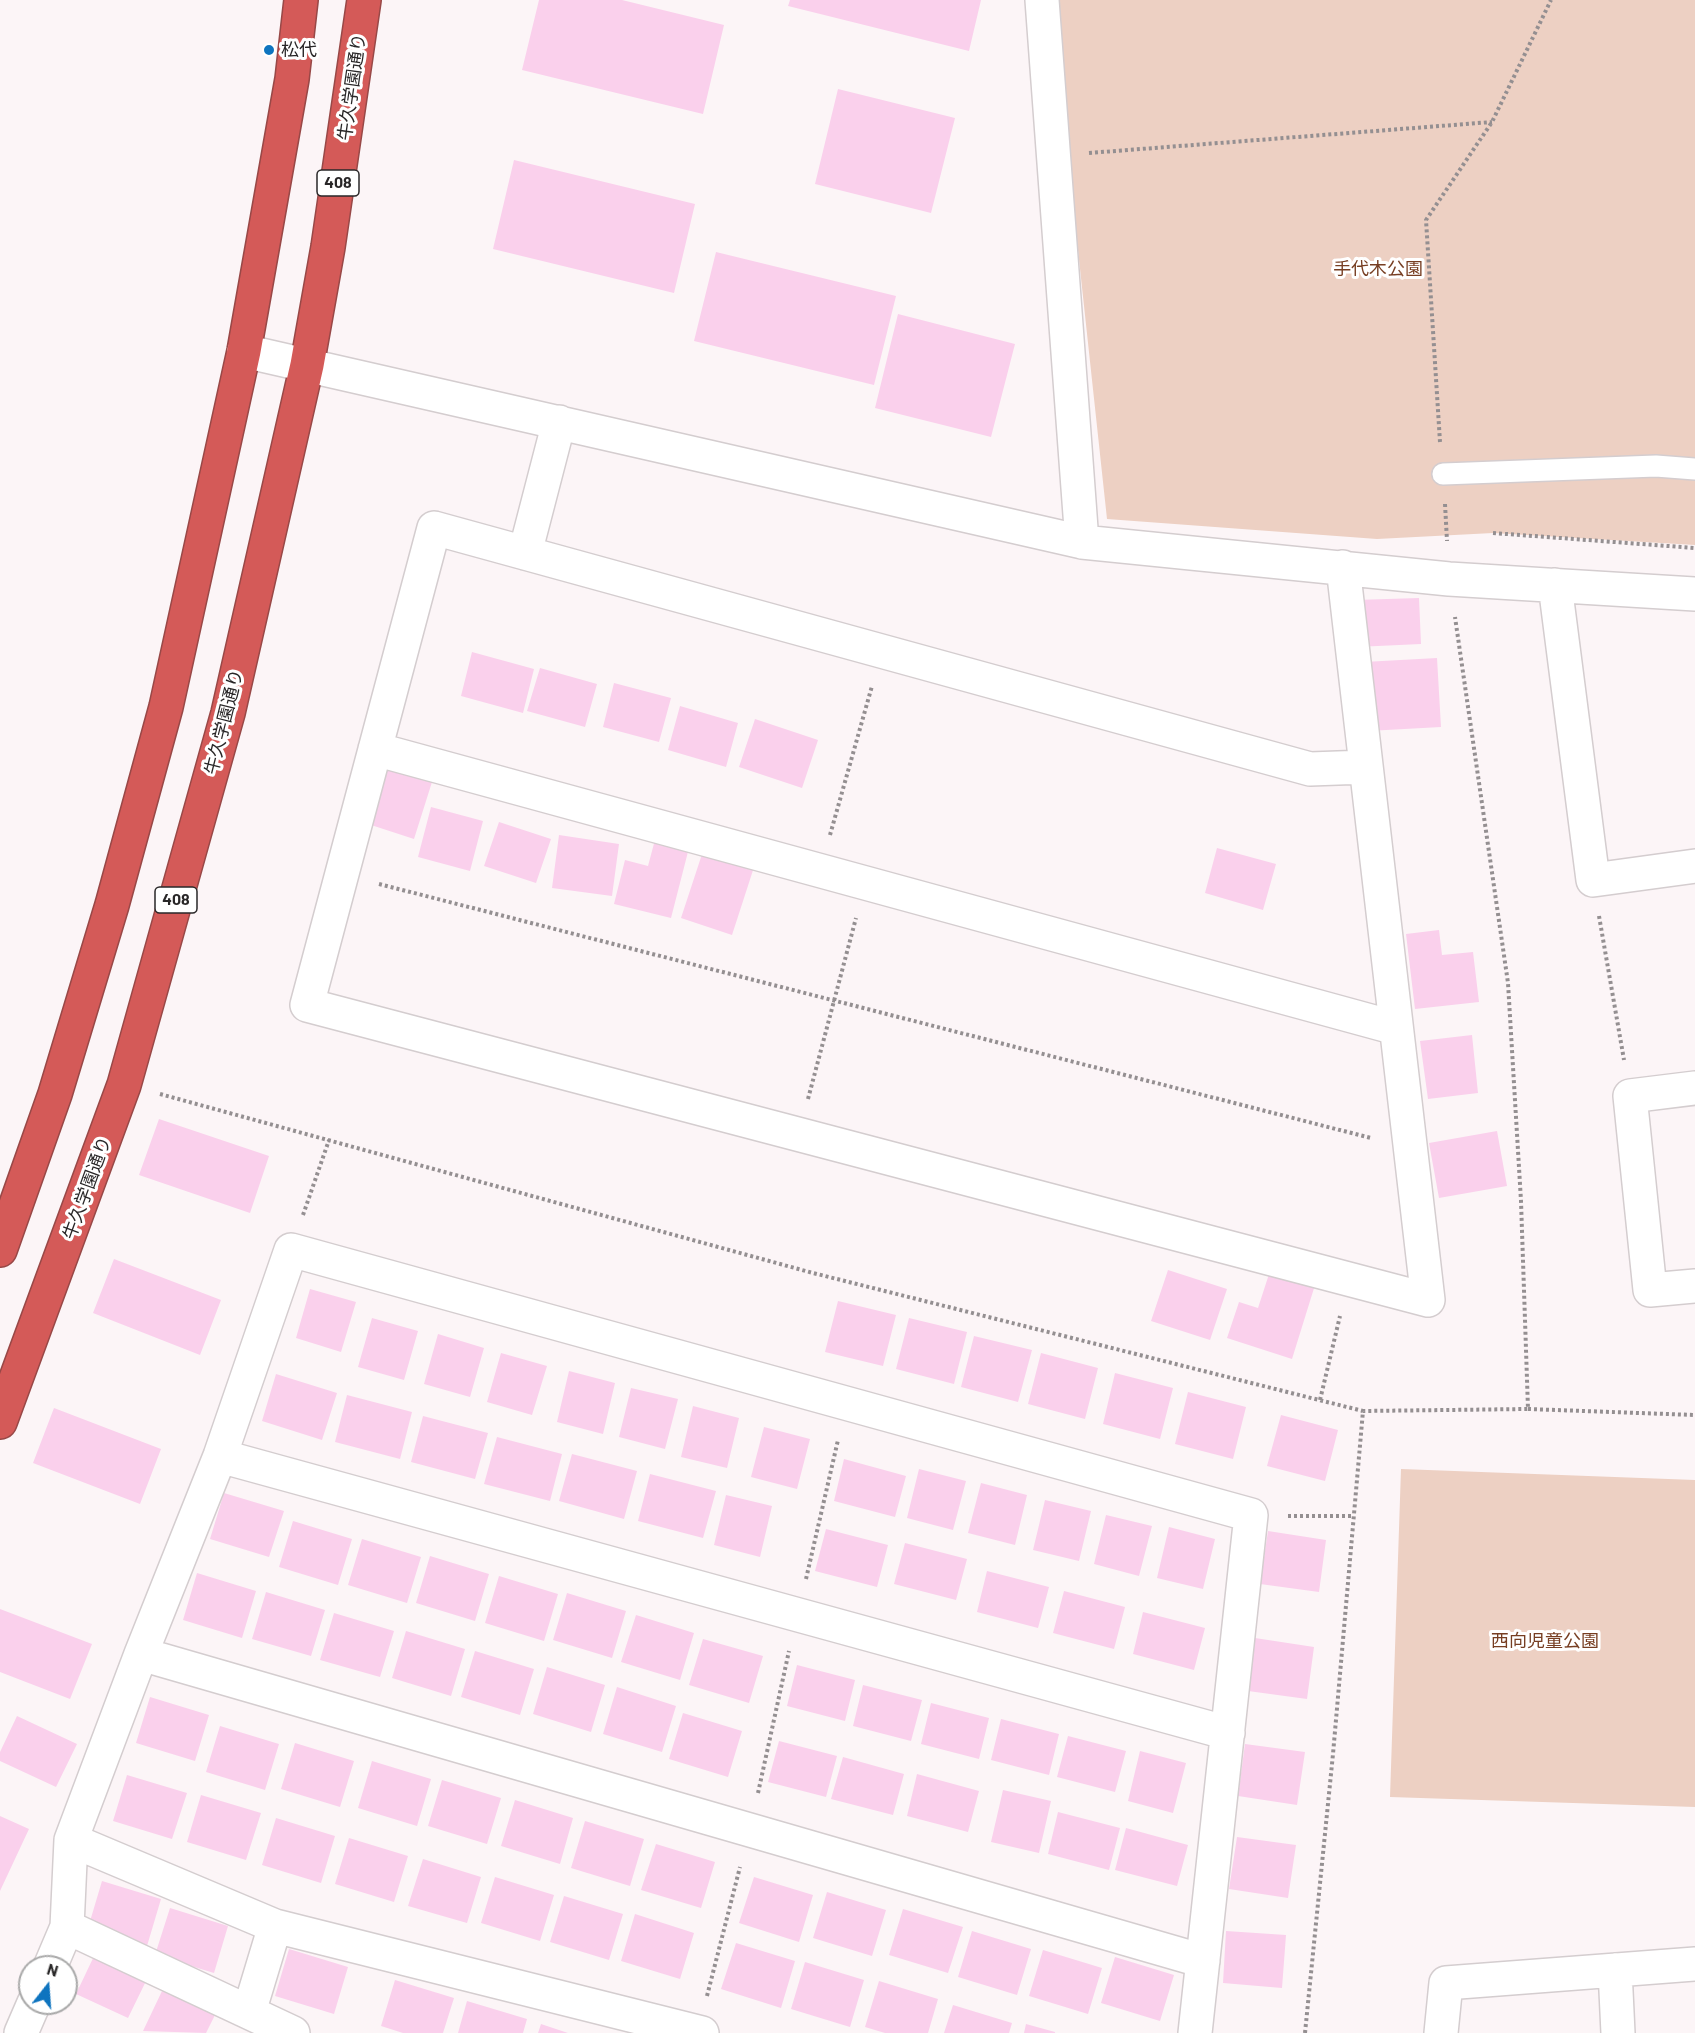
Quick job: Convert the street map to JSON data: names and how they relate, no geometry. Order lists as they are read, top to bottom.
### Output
{
  "streets": {
    "highway": ["牛久学園通り", "408"]
  },
  "parks": ["手代木公園", "西向児童公園"],
  "places": ["松代"],
  "north": "top"
}
